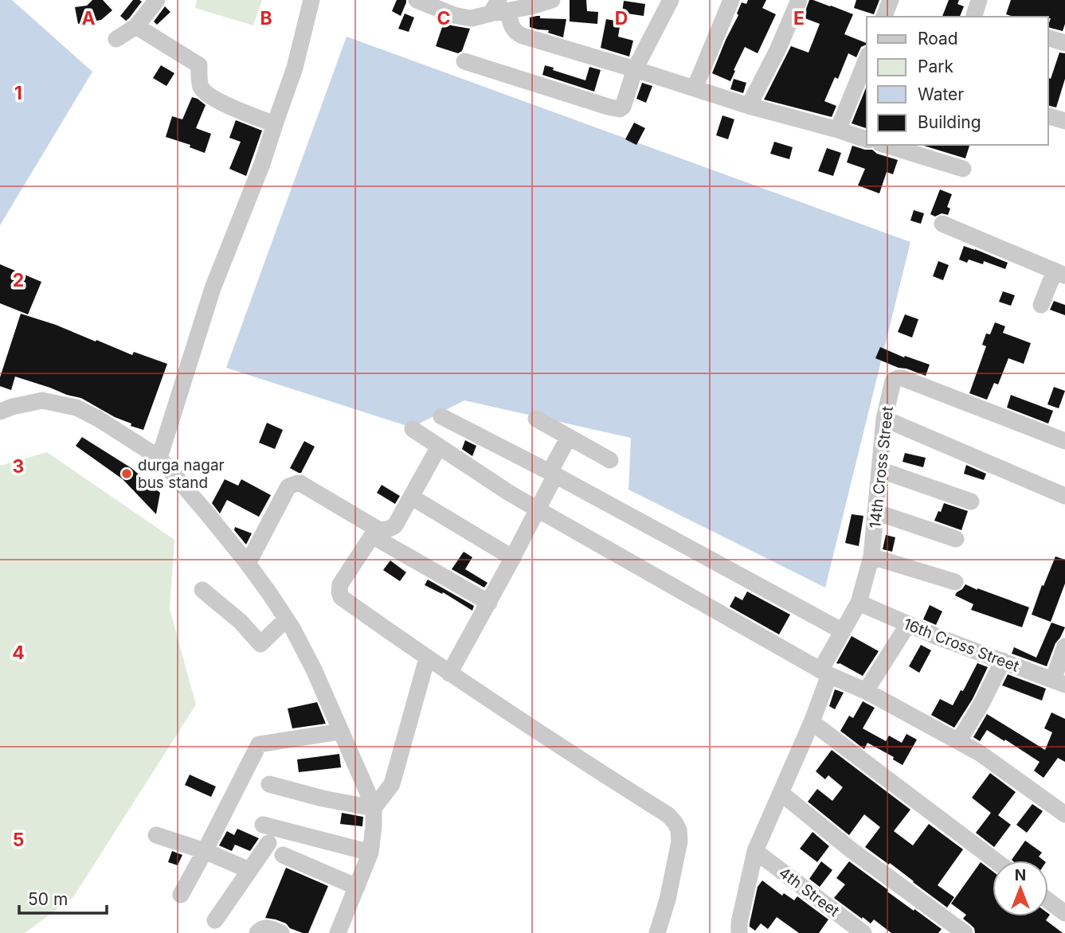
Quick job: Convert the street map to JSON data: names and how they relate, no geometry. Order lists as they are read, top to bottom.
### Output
{
  "streets": {
    "street": ["14th Cross Street", "16th Cross Street", "4th Street"]
  },
  "crossings": [
    ["14th Cross Street", "16th Cross Street"],
    ["14th Cross Street", "4th Street"]
  ],
  "places": ["durga nagar bus stand"],
  "legend": [
    "Road",
    "Park",
    "Water",
    "Building"
  ],
  "scale_bar": "50 m",
  "north": "top",
  "grid": {
    "columns": [
      "A",
      "B",
      "C",
      "D",
      "E"
    ],
    "rows": [
      "1",
      "2",
      "3",
      "4",
      "5"
    ]
  }
}
